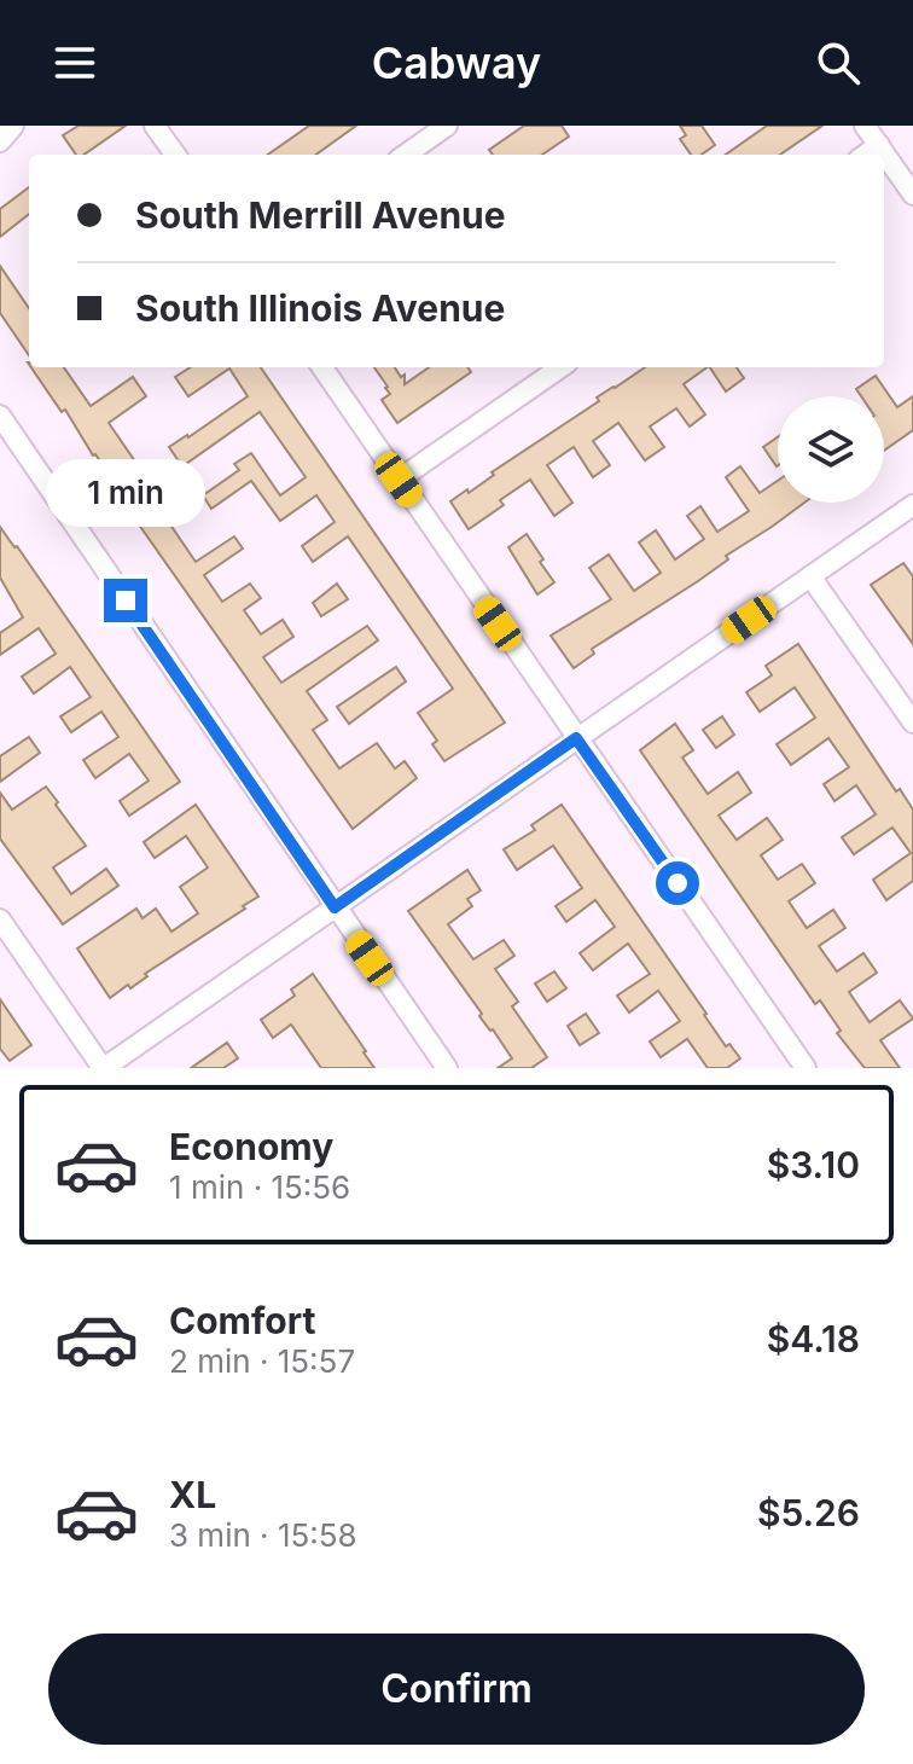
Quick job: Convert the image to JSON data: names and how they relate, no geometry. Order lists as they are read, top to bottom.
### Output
{
  "page": {
    "header": "Cabway",
    "banner": ["South Merrill Avenue", "South Illinois Avenue"],
    "bubble": "1 min",
    "list": [
      {
        "name": "Economy",
        "note": "1 min · 15:56",
        "value": "$3.10"
      },
      {
        "name": "Comfort",
        "note": "2 min · 15:57",
        "value": "$4.18"
      },
      {
        "name": "XL",
        "note": "3 min · 15:58",
        "value": "$5.26"
      }
    ],
    "buttons": "Confirm"
  }
}
